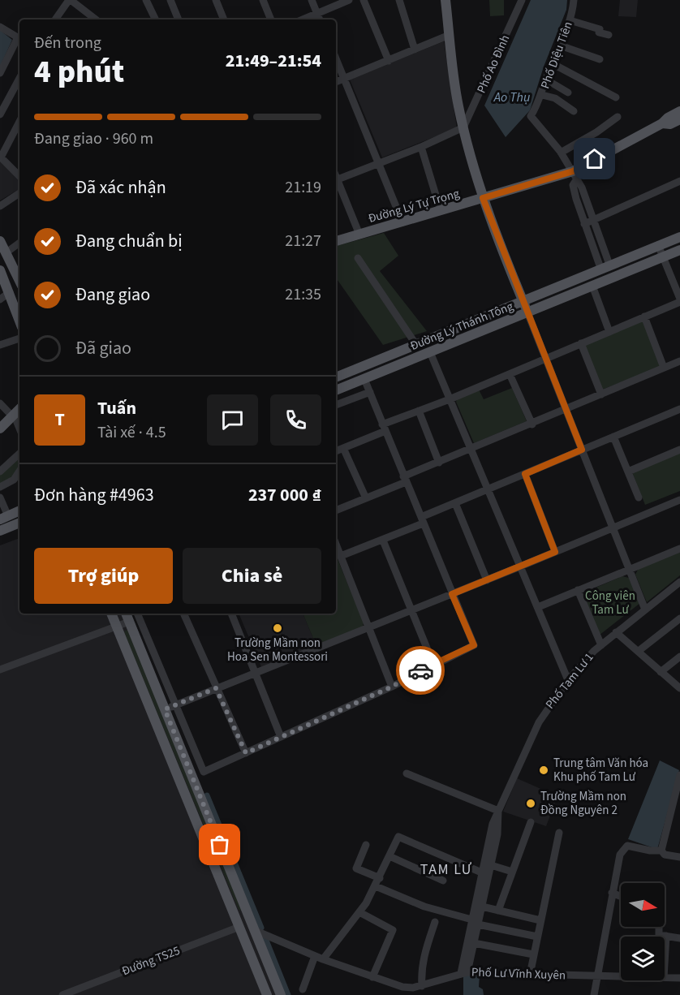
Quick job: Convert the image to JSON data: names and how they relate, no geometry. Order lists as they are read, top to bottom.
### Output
{
  "streets": {
    "main road": ["Đường Lý Tự Trọng", "Đường Lý Thánh Tông"],
    "street": [
      "Phố Diệu Tiên",
      "Phố Ao Đình",
      "Phố Tam Lư 1",
      "Đường TS25",
      "Phố Lư Vĩnh Xuyên"
    ]
  },
  "crossings": [
    ["Phố Diệu Tiên", "Đường Lý Tự Trọng"],
    ["Phố Diệu Tiên", "Đường Lý Thánh Tông"],
    ["Phố Tam Lư 1", "Phố Lư Vĩnh Xuyên"]
  ],
  "districts": ["TAM LƯ"],
  "water": ["Ao Thụ"],
  "parks": ["Công viên Tam Lư"],
  "places": ["Trường Mầm non Hoa Sen Montessori", "Trung tâm Văn hóa Khu phố Tam Lư", "Trường Mầm non Đồng Nguyên 2"],
  "north": "right",
  "page": {
    "heading": ["4 phút", "Đến trong", "21:49–21:54"],
    "panel": [
      "Tuấn",
      "Tài xế · 4.5",
      "Đơn hàng #4963",
      "237 000 ₫"
    ],
    "bar": "Đang giao · 960 m",
    "list": [
      ["Đã xác nhận", "21:19"],
      ["Đang chuẩn bị", "21:27"],
      ["Đang giao", "21:35"],
      "Đã giao"
    ],
    "round": "T",
    "buttons": ["Trợ giúp", "Chia sẻ"]
  }
}
